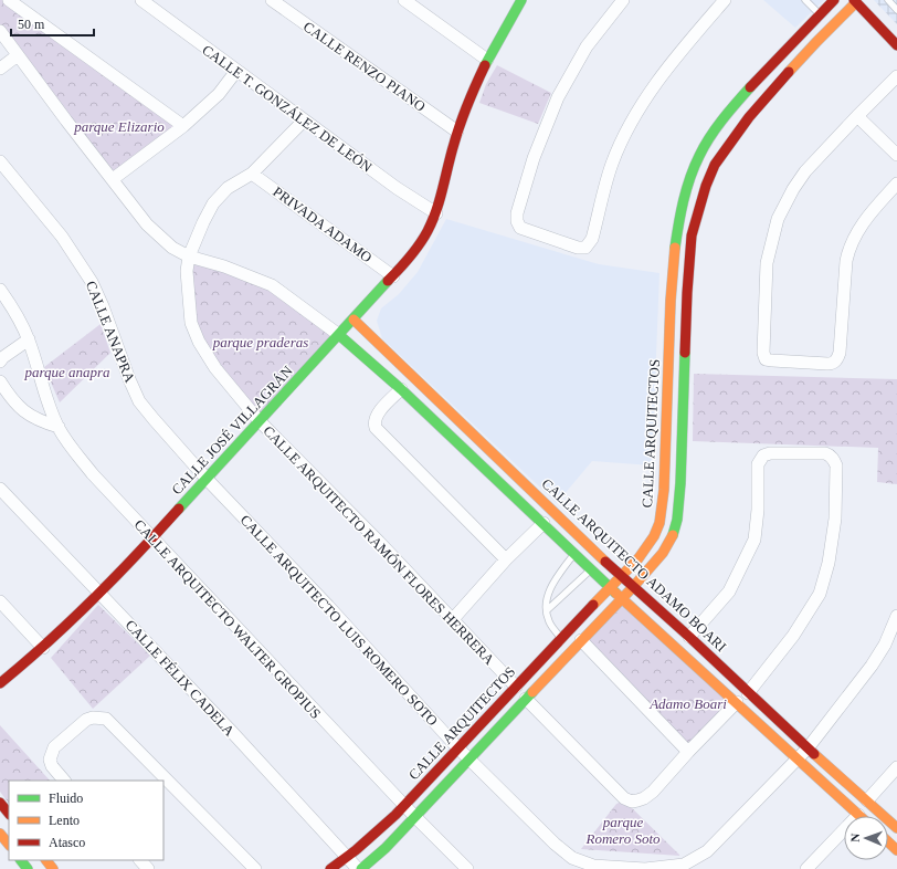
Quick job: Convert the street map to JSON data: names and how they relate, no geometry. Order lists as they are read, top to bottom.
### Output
{
  "streets": {
    "street": [
      "CALLE RENZO PIANO",
      "CALLE T. GONZÁLEZ DE LEÓN",
      "PRIVADA ADAMO",
      "CALLE ANAPRA",
      "CALLE JOSÉ VILLAGRÁN",
      "CALLE ARQUITECTOS",
      "CALLE ARQUITECTO RAMÓN FLORES HERRERA",
      "CALLE ARQUITECTO ADAMO BOARI",
      "CALLE ARQUITECTO WALTER GROPIUS",
      "CALLE ARQUITECTO LUIS ROMERO SOTO",
      "CALLE FÉLIX CADELA"
    ]
  },
  "crossings": [
    ["CALLE RENZO PIANO", "CALLE JOSÉ VILLAGRÁN"],
    ["CALLE T. GONZÁLEZ DE LEÓN", "CALLE JOSÉ VILLAGRÁN"],
    ["CALLE T. GONZÁLEZ DE LEÓN", "CALLE ARQUITECTO RAMÓN FLORES HERRERA"],
    ["PRIVADA ADAMO", "CALLE JOSÉ VILLAGRÁN"],
    ["PRIVADA ADAMO", "CALLE ARQUITECTO RAMÓN FLORES HERRERA"],
    ["CALLE ANAPRA", "CALLE JOSÉ VILLAGRÁN"],
    ["CALLE ANAPRA", "CALLE ARQUITECTO LUIS ROMERO SOTO"],
    ["CALLE JOSÉ VILLAGRÁN", "CALLE ARQUITECTO RAMÓN FLORES HERRERA"],
    ["CALLE JOSÉ VILLAGRÁN", "CALLE ARQUITECTO ADAMO BOARI"],
    ["CALLE JOSÉ VILLAGRÁN", "CALLE ARQUITECTO WALTER GROPIUS"],
    ["CALLE JOSÉ VILLAGRÁN", "CALLE ARQUITECTO LUIS ROMERO SOTO"],
    ["CALLE JOSÉ VILLAGRÁN", "CALLE FÉLIX CADELA"],
    ["CALLE ARQUITECTOS", "CALLE ARQUITECTO RAMÓN FLORES HERRERA"],
    ["CALLE ARQUITECTOS", "CALLE ARQUITECTO ADAMO BOARI"],
    ["CALLE ARQUITECTOS", "CALLE ARQUITECTO WALTER GROPIUS"],
    ["CALLE ARQUITECTOS", "CALLE ARQUITECTO LUIS ROMERO SOTO"],
    ["CALLE ARQUITECTOS", "CALLE FÉLIX CADELA"],
    ["CALLE ARQUITECTO ADAMO BOARI", "CALLE ARQUITECTO LUIS ROMERO SOTO"]
  ],
  "parks": [
    "parque Elizario",
    "parque praderas",
    "parque anapra",
    "Adamo Boari",
    "parque Romero Soto"
  ],
  "legend": ["Fluido", "Lento", "Atasco"],
  "scale_bar": "50 m",
  "north": "left"
}
